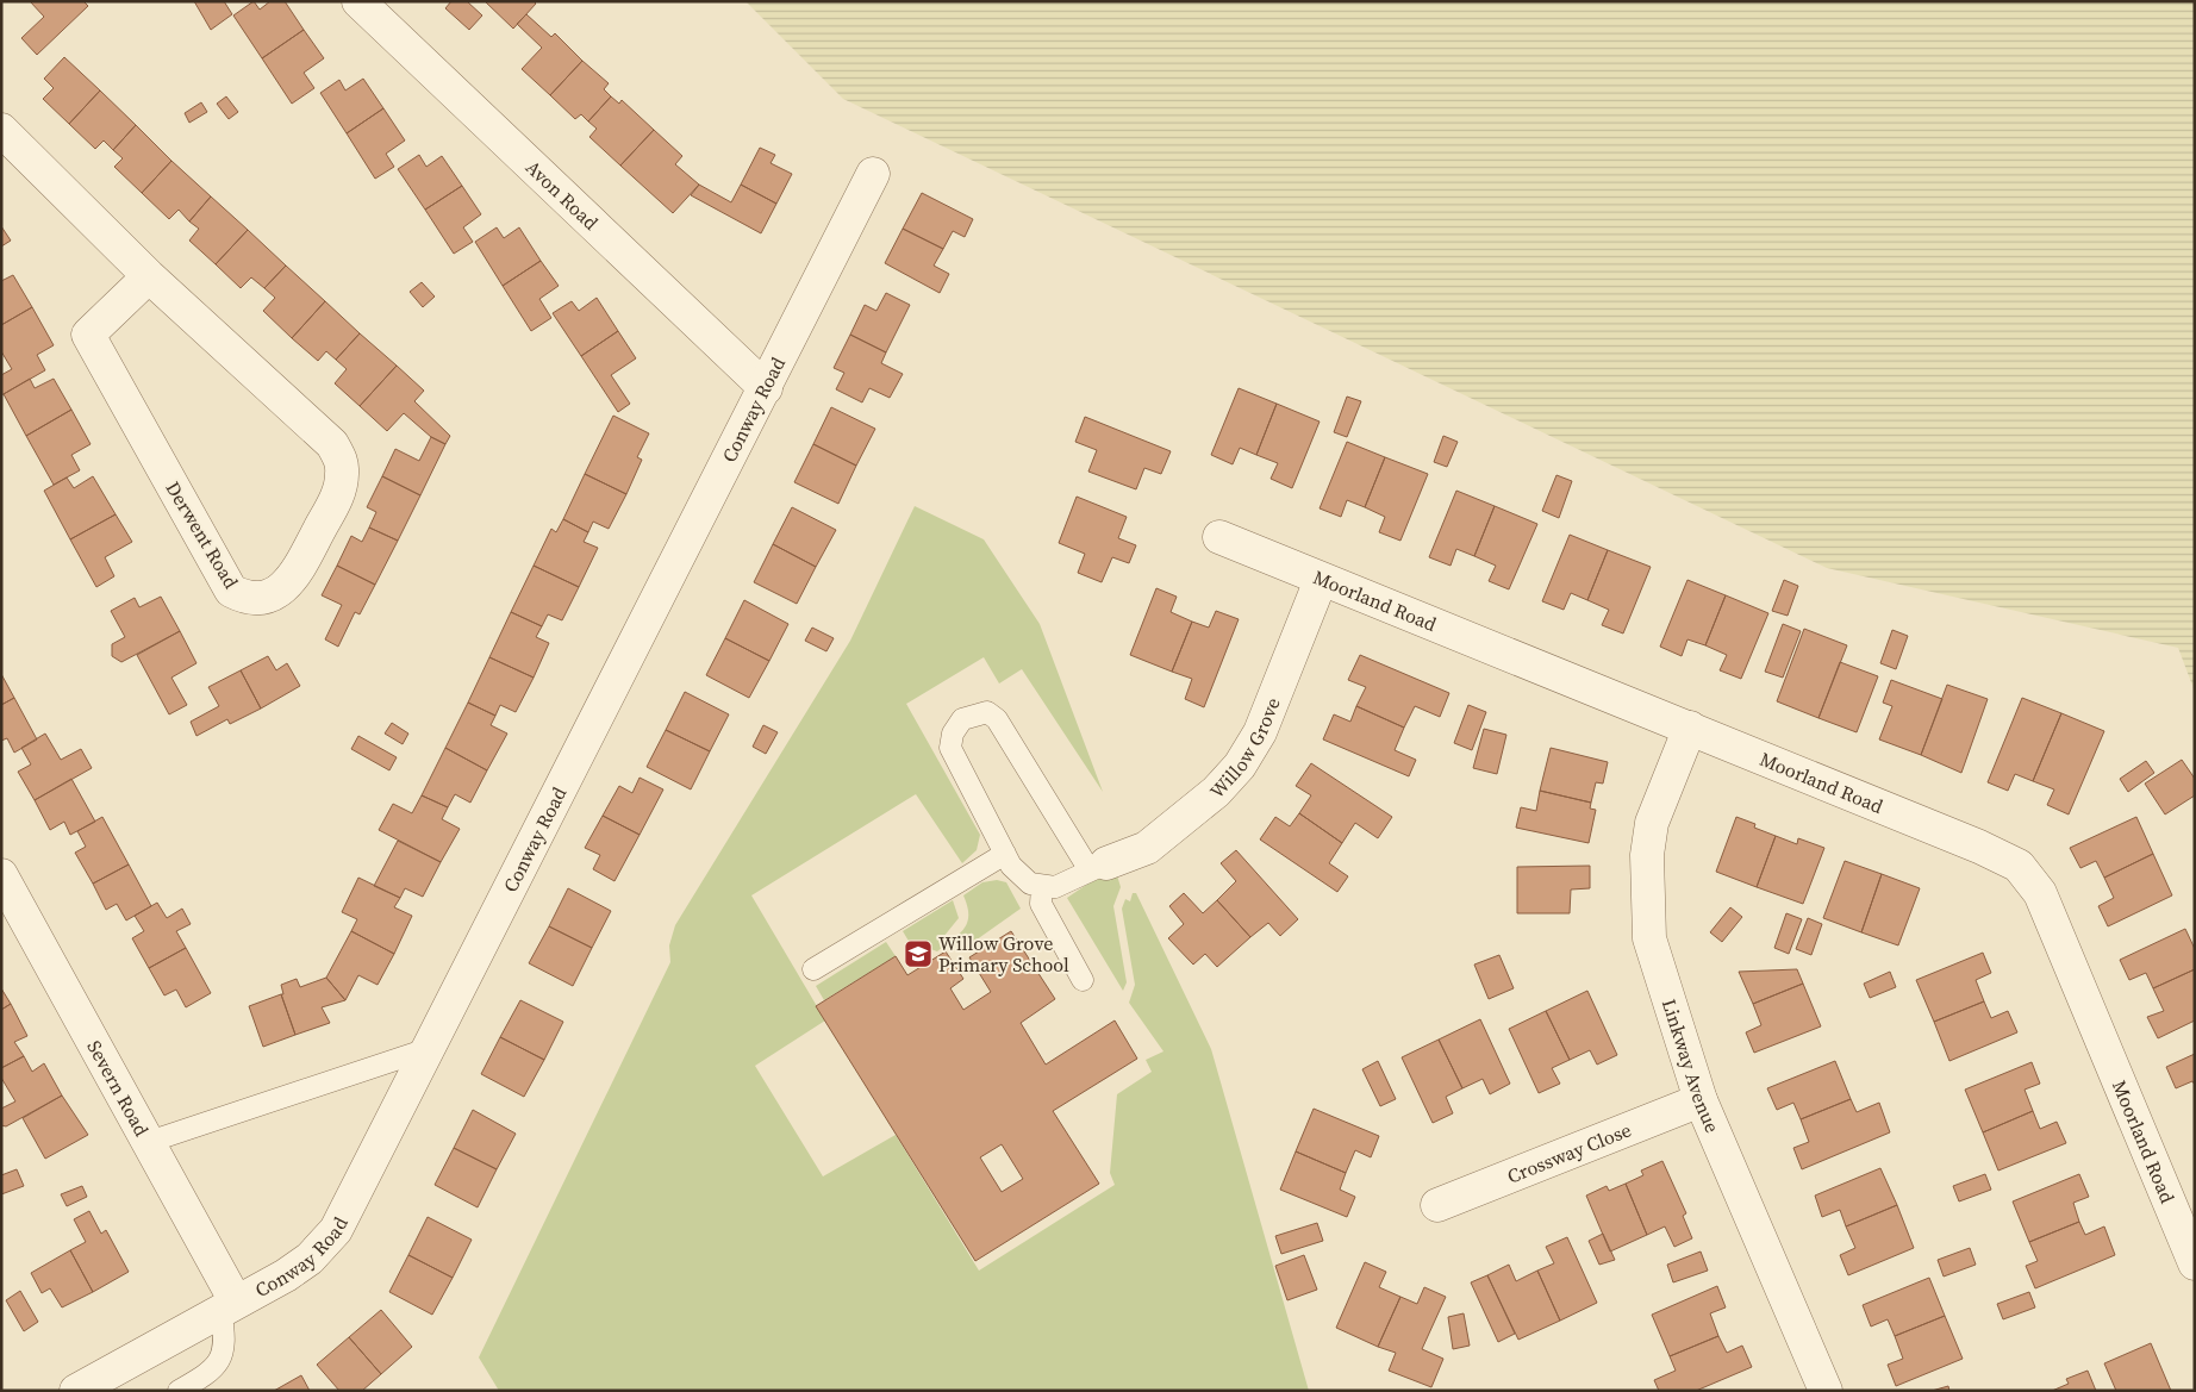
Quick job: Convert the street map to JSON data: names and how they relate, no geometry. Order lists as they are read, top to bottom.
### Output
{
  "streets": {
    "street": [
      "Avon Road",
      "Conway Road",
      "Derwent Road",
      "Moorland Road",
      "Willow Grove",
      "Linkway Avenue",
      "Severn Road",
      "Crossway Close"
    ]
  },
  "crossings": [
    ["Avon Road", "Conway Road"],
    ["Conway Road", "Severn Road"],
    ["Moorland Road", "Willow Grove"],
    ["Moorland Road", "Linkway Avenue"],
    ["Linkway Avenue", "Crossway Close"]
  ],
  "places": {
    "school or university": ["Willow Grove Primary School"]
  }
}
